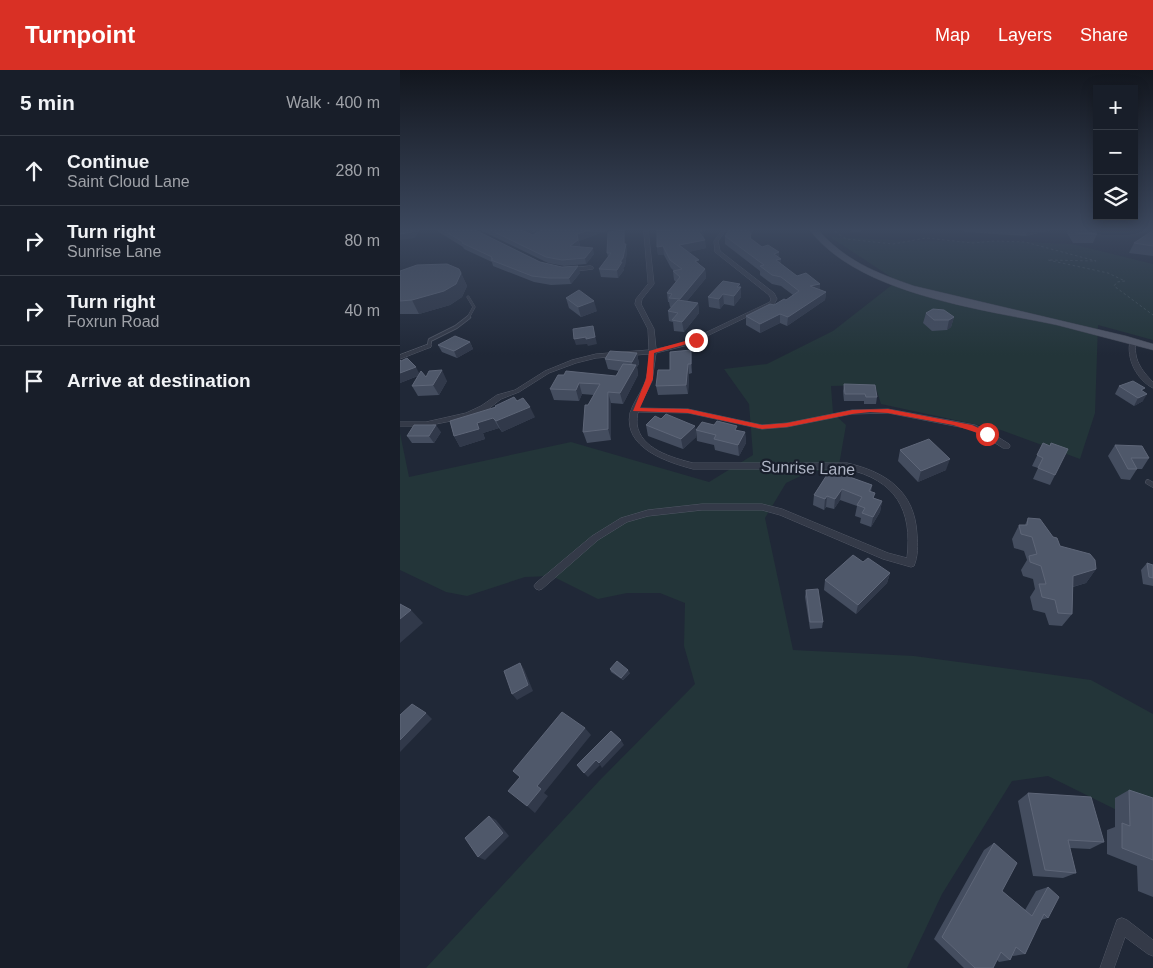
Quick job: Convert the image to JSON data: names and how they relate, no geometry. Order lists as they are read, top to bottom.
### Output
{
  "streets": {
    "street": ["Sunrise Lane"]
  },
  "page": {
    "header": "Turnpoint",
    "nav": ["Map", "Layers", "Share"],
    "heading": ["5 min", "Walk · 400 m"],
    "map_buttons": ["+", "−"],
    "list": [
      ["Continue", "Saint Cloud Lane", "280 m"],
      ["Turn right", "Sunrise Lane", "80 m"],
      ["Turn right", "Foxrun Road", "40 m"],
      "Arrive at destination"
    ]
  }
}
